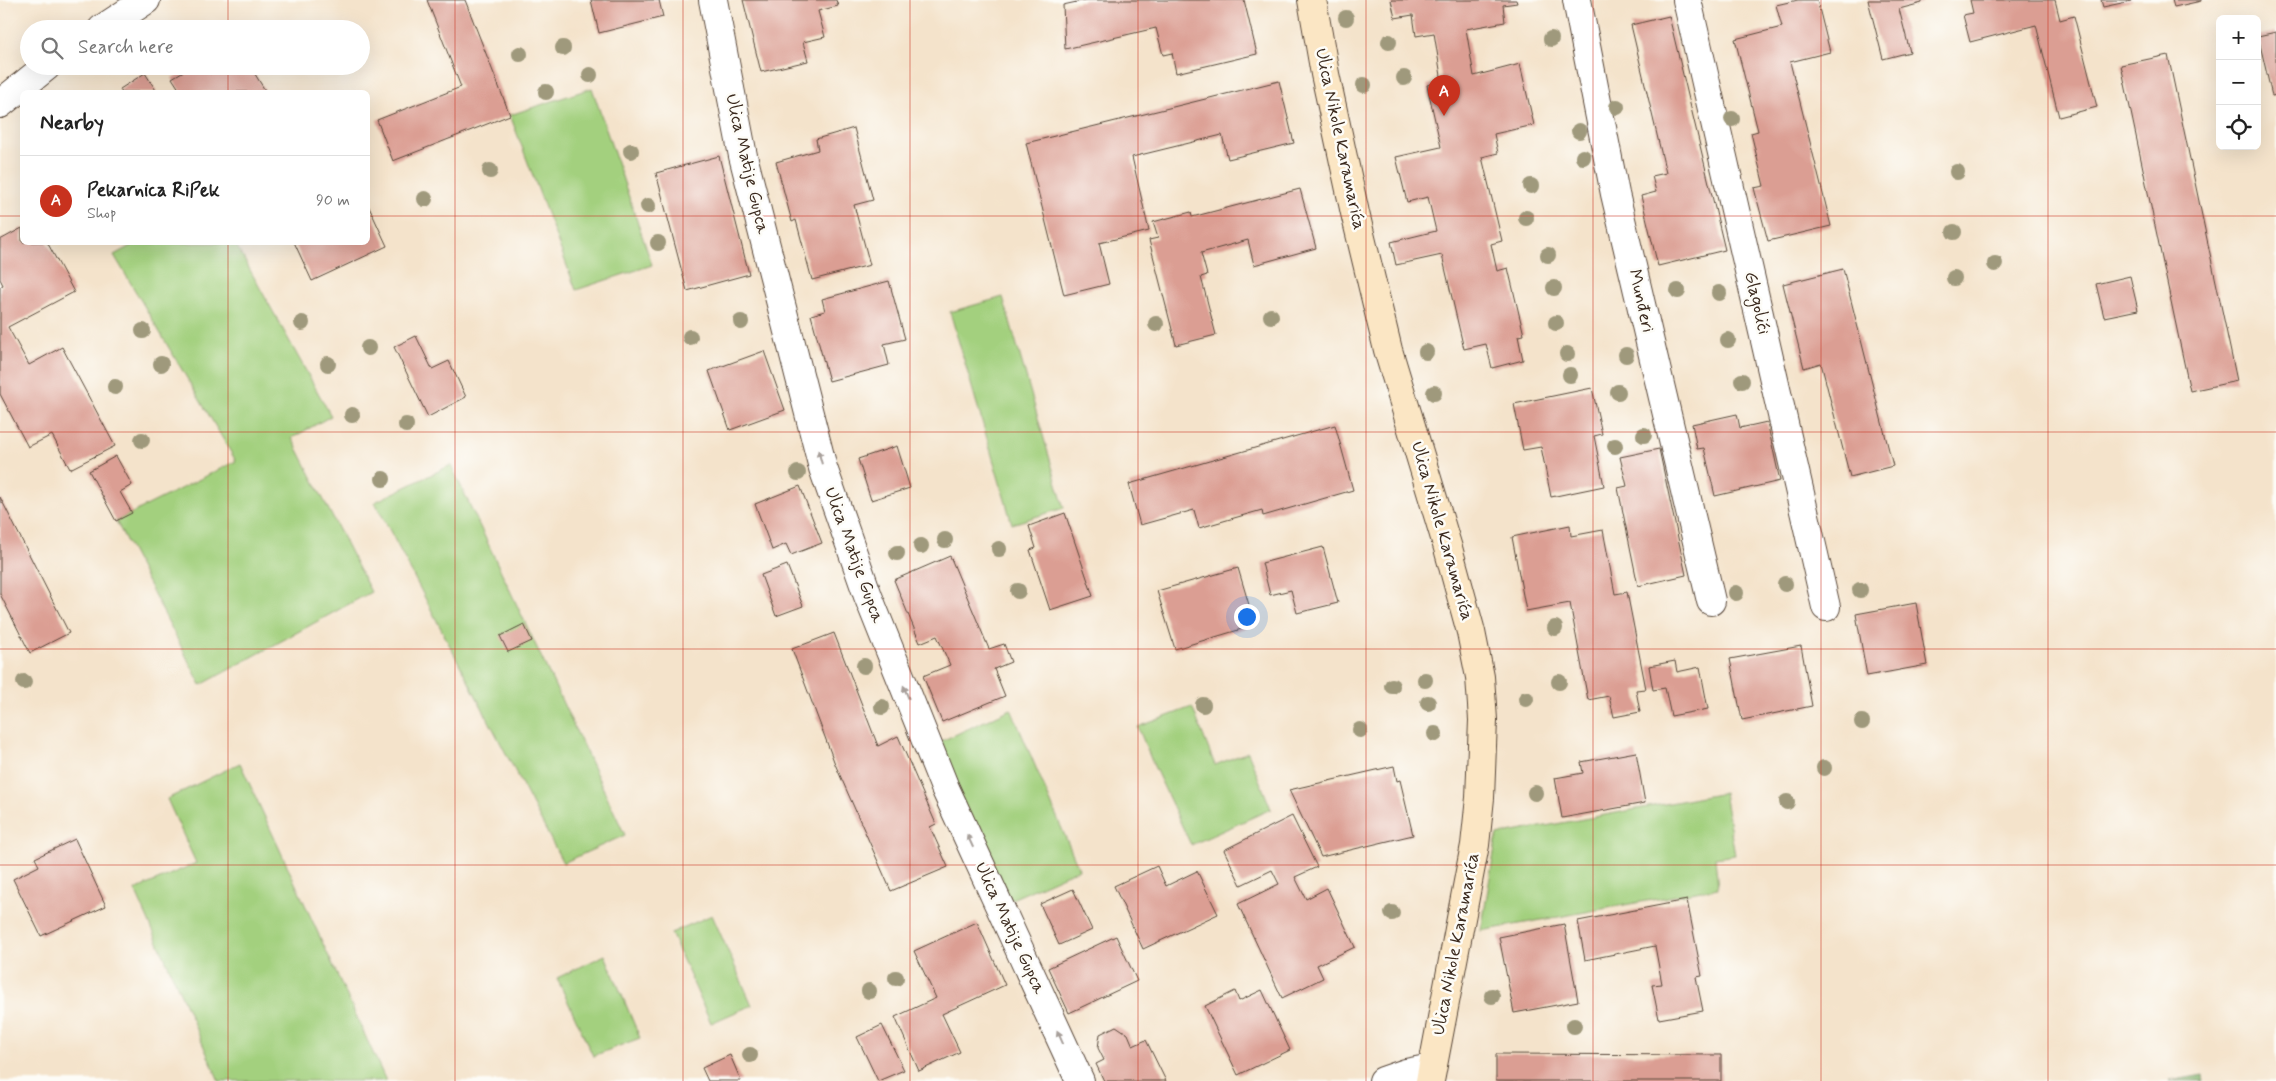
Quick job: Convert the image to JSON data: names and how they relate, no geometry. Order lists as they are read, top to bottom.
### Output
{
  "streets": {
    "main road": ["Ulica Nikole Karamarića"],
    "street": ["Ulica Matije Gupca", "Munđeri", "Glagolići"]
  },
  "one_way": ["Ulica Matije Gupca"],
  "page": {
    "map_buttons": ["+", "−"],
    "search": "Search here",
    "pins": "A",
    "heading": "Nearby",
    "list": [
      {
        "mark": "A",
        "name": "Pekarnica RiPek",
        "note": "Shop",
        "value": "90 m"
      }
    ]
  }
}
